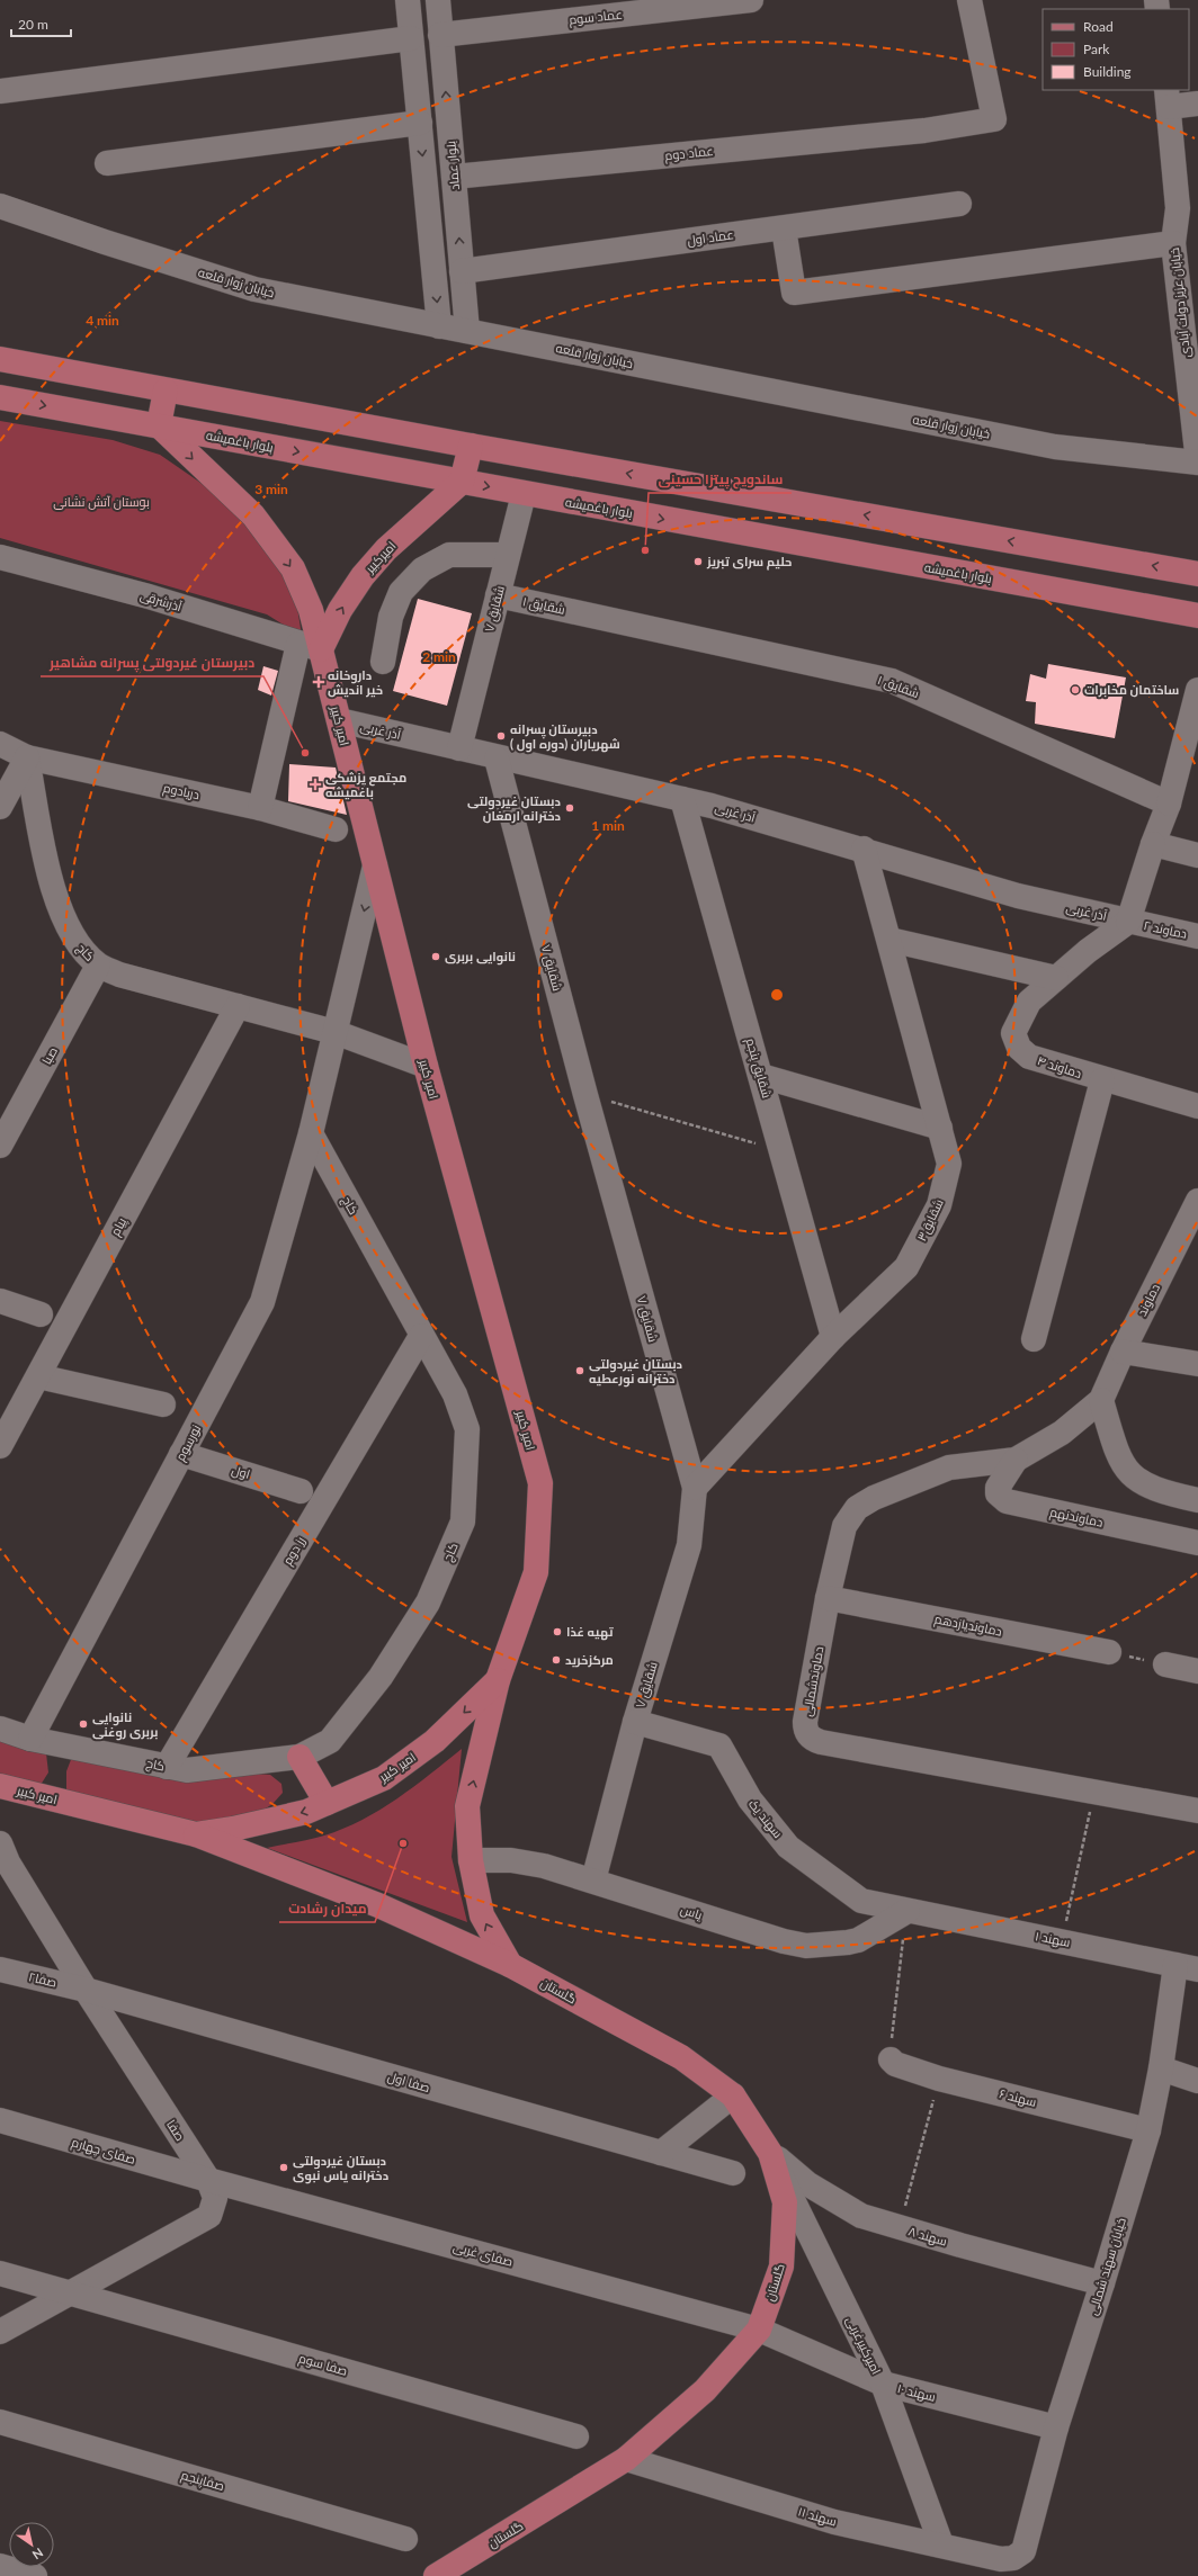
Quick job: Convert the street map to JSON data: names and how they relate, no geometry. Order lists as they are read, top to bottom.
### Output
{
  "streets": {
    "main road": [
      "بلوار باغمیشه",
      "امیرکبیر",
      "امیر کبیر",
      "گلستان"
    ],
    "street": [
      "عماد سوم",
      "عماد دوم",
      "بلوار عماد",
      "عماد اول",
      "خیابان زوار قلعه",
      "خیابان عزیز دولت آبادی",
      "آذرشرقی",
      "شقایق ۱",
      "شقایق ۷",
      "آذر غربی",
      "دریادوم",
      "دماوند ۲",
      "کاج",
      "صبا",
      "دماوند ۴",
      "شقایق پنجم",
      "شقایق۳",
      "پیام",
      "دماوند",
      "نورسوم",
      "اول",
      "دماوندنهم",
      "رز دوم",
      "دماوندیازدهم",
      "دماوندشمالی",
      "سهند یک",
      "یاس",
      "سهند ۱",
      "صفا۲",
      "صفا اول",
      "سهند ۶",
      "صفا",
      "صفای چهارم",
      "سهند ۸",
      "صفای غربی",
      "خیابان سهند شمالی",
      "امیرکبیرغربی",
      "صفا سوم",
      "سهند ۱۰",
      "صفاپنجم",
      "سهند ۱۱"
    ]
  },
  "crossings": [
    ["عماد سوم", "بلوار عماد"],
    ["عماد دوم", "بلوار عماد"],
    ["بلوار عماد", "عماد اول"],
    ["بلوار عماد", "خیابان زوار قلعه"],
    ["خیابان زوار قلعه", "خیابان عزیز دولت آبادی"],
    ["بلوار باغمیشه", "امیرکبیر"],
    ["بلوار باغمیشه", "شقایق ۷"],
    ["بلوار باغمیشه", "امیر کبیر"],
    ["امیرکبیر", "آذرشرقی"],
    ["امیرکبیر", "امیر کبیر"],
    ["آذرشرقی", "امیر کبیر"],
    ["شقایق ۱", "شقایق ۷"],
    ["شقایق ۷", "آذر غربی"],
    ["شقایق ۷", "شقایق۳"],
    ["شقایق ۷", "سهند یک"],
    ["شقایق ۷", "یاس"],
    ["امیر کبیر", "آذر غربی"],
    ["امیر کبیر", "کاج"],
    ["امیر کبیر", "گلستان"],
    ["آذر غربی", "دماوند ۲"],
    ["آذر غربی", "دماوند ۴"],
    ["آذر غربی", "شقایق پنجم"],
    ["آذر غربی", "شقایق۳"],
    ["دریادوم", "کاج"],
    ["دماوند ۲", "دماوند ۴"],
    ["کاج", "صبا"],
    ["کاج", "پیام"],
    ["کاج", "نورسوم"],
    ["کاج", "رز دوم"],
    ["شقایق پنجم", "شقایق۳"],
    ["دماوند", "دماوندشمالی"],
    ["نورسوم", "اول"],
    ["دماوندنهم", "دماوندشمالی"],
    ["دماوندیازدهم", "دماوندشمالی"],
    ["سهند یک", "یاس"],
    ["سهند یک", "سهند ۱"],
    ["یاس", "سهند ۱"],
    ["سهند ۱", "خیابان سهند شمالی"],
    ["صفا۲", "صفا اول"],
    ["صفا۲", "صفا"],
    ["گلستان", "سهند ۸"],
    ["گلستان", "صفای غربی"],
    ["گلستان", "امیرکبیرغربی"],
    ["گلستان", "سهند ۱۰"],
    ["گلستان", "سهند ۱۱"],
    ["صفا اول", "صفا"],
    ["سهند ۶", "خیابان سهند شمالی"],
    ["صفا", "صفای چهارم"],
    ["صفا", "صفای غربی"],
    ["صفا", "صفا سوم"],
    ["صفای چهارم", "صفای غربی"],
    ["سهند ۸", "خیابان سهند شمالی"],
    ["سهند ۸", "امیرکبیرغربی"],
    ["صفای غربی", "سهند ۱۰"],
    ["خیابان سهند شمالی", "سهند ۱۰"],
    ["خیابان سهند شمالی", "سهند ۱۱"],
    ["امیرکبیرغربی", "سهند ۱۰"],
    ["امیرکبیرغربی", "سهند ۱۱"]
  ],
  "one_way": ["امیرکبیر"],
  "parks": ["بوستان آتش نشانی"],
  "places": {
    "other": [
      "ساندویچ پیتزا حسینی",
      "حلیم سرای تبریز",
      "ساختمان مخابرات",
      "دبیرستان پسرانه شهریاران (دوره اول )",
      "دبیرستان غیردولتی پسرانه مشاهیر",
      "دبستان غیردولتی دخترانه ارمغان",
      "نانوایی بربری",
      "دبستان غیردولتی دخترانه نورعطیه",
      "تهیه غذا",
      "مرکزخرید",
      "نانوایی بربری روغنی",
      "میدان رشادت",
      "دبستان غیردولتی دخترانه یاس نبوی"
    ],
    "health": ["داروخانه خیر اندیش", "مجتمع پزشکی باغمیشه"]
  },
  "legend": ["Road", "Park", "Building"],
  "scale_bar": "20 m",
  "north": "bottom right",
  "rings": [
    "4 min",
    "3 min",
    "2 min",
    "1 min"
  ]
}
